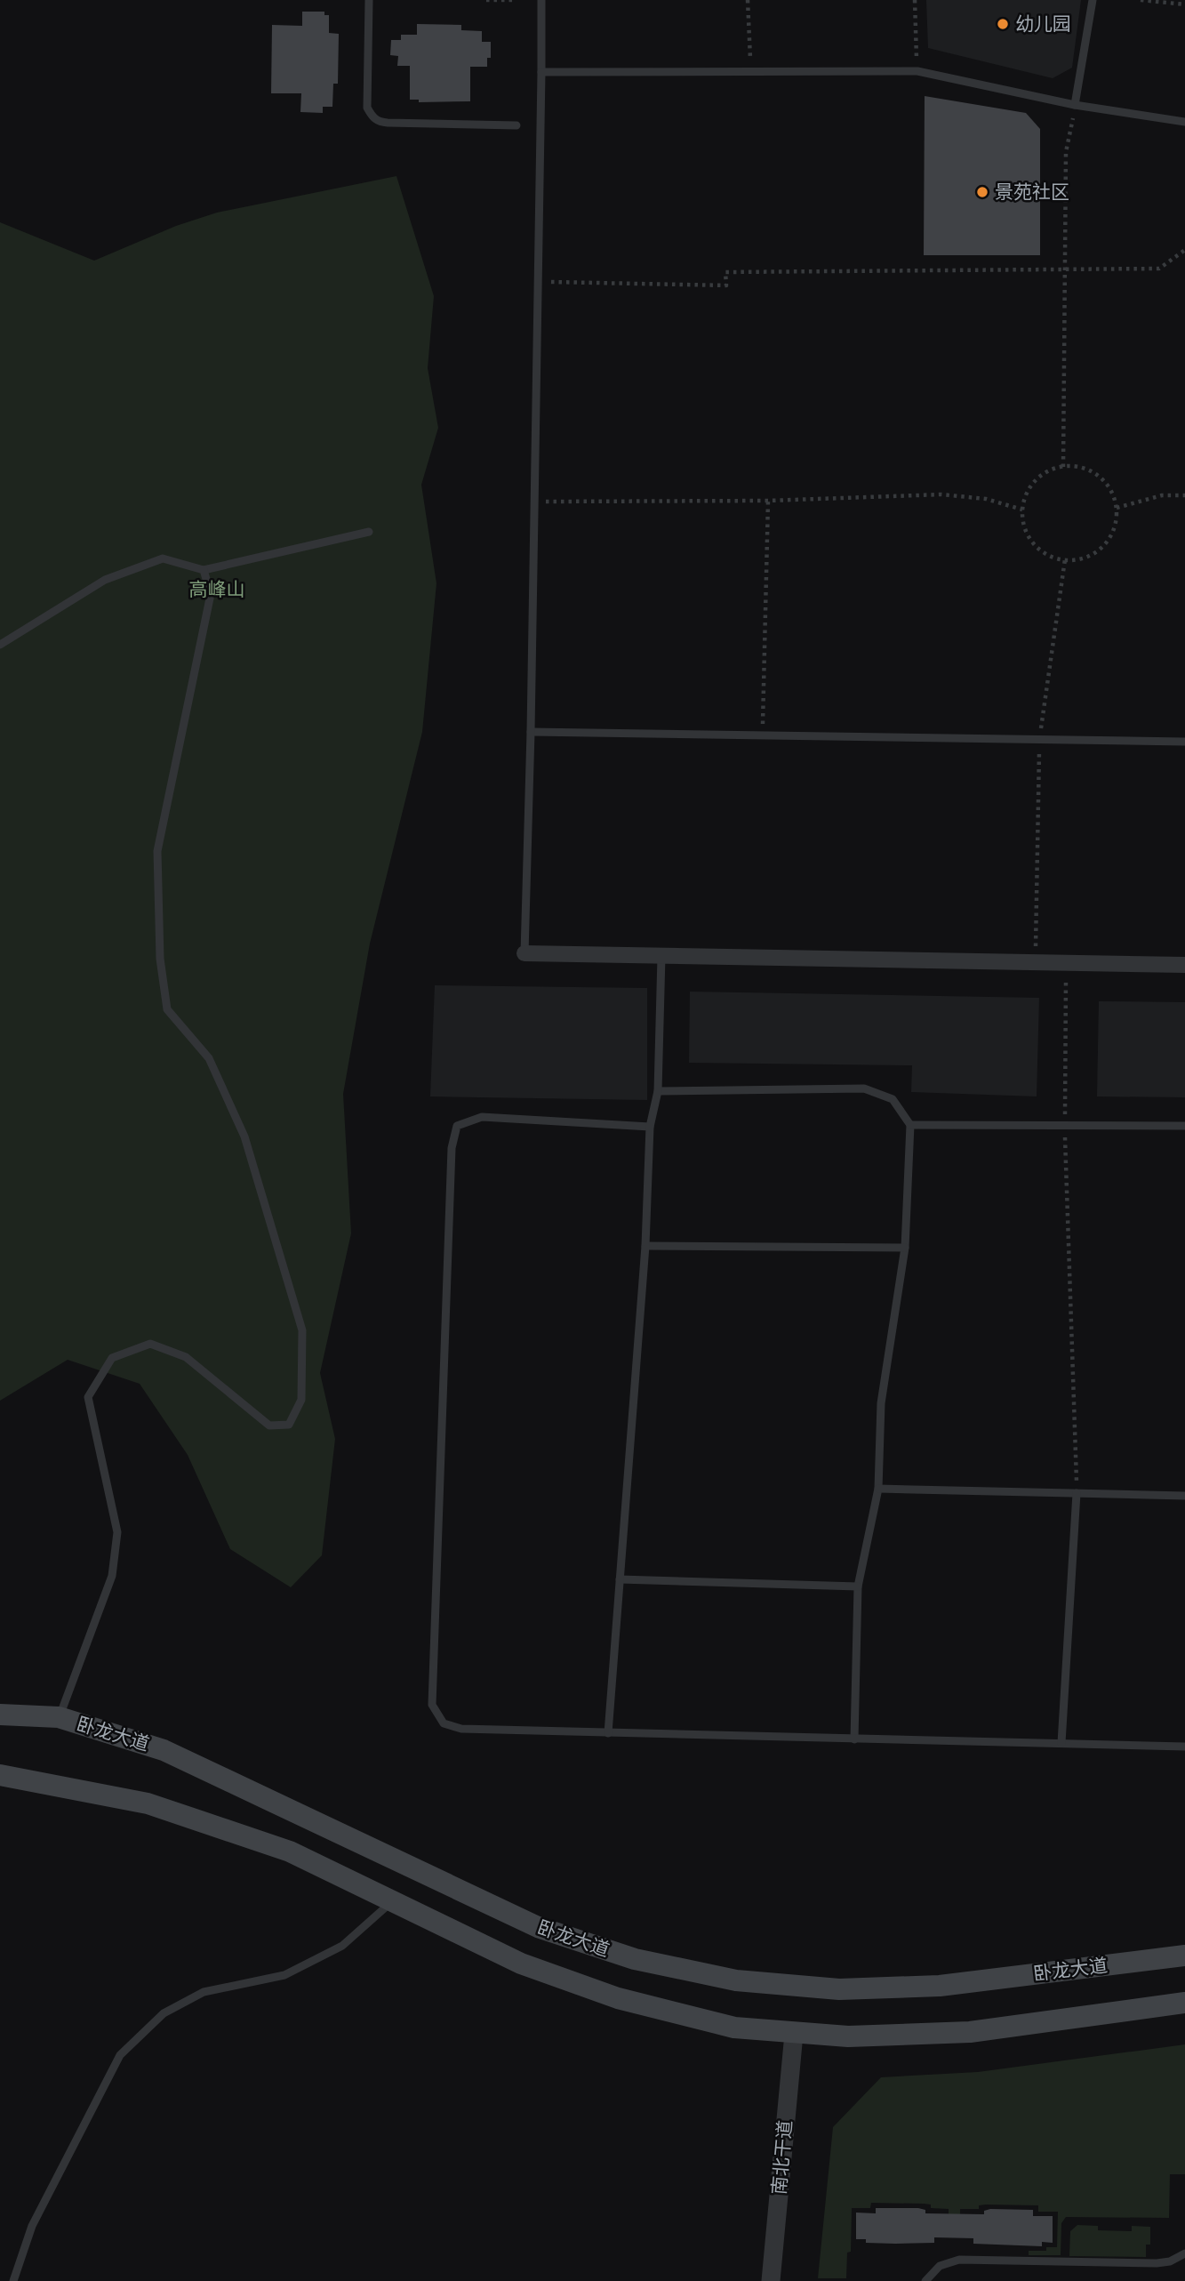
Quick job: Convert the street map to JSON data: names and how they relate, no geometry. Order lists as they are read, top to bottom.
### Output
{
  "streets": {
    "main road": ["卧龙大道"],
    "street": ["南北干道"]
  },
  "parks": ["高峰山"],
  "places": ["幼儿园", "景苑社区"]
}
